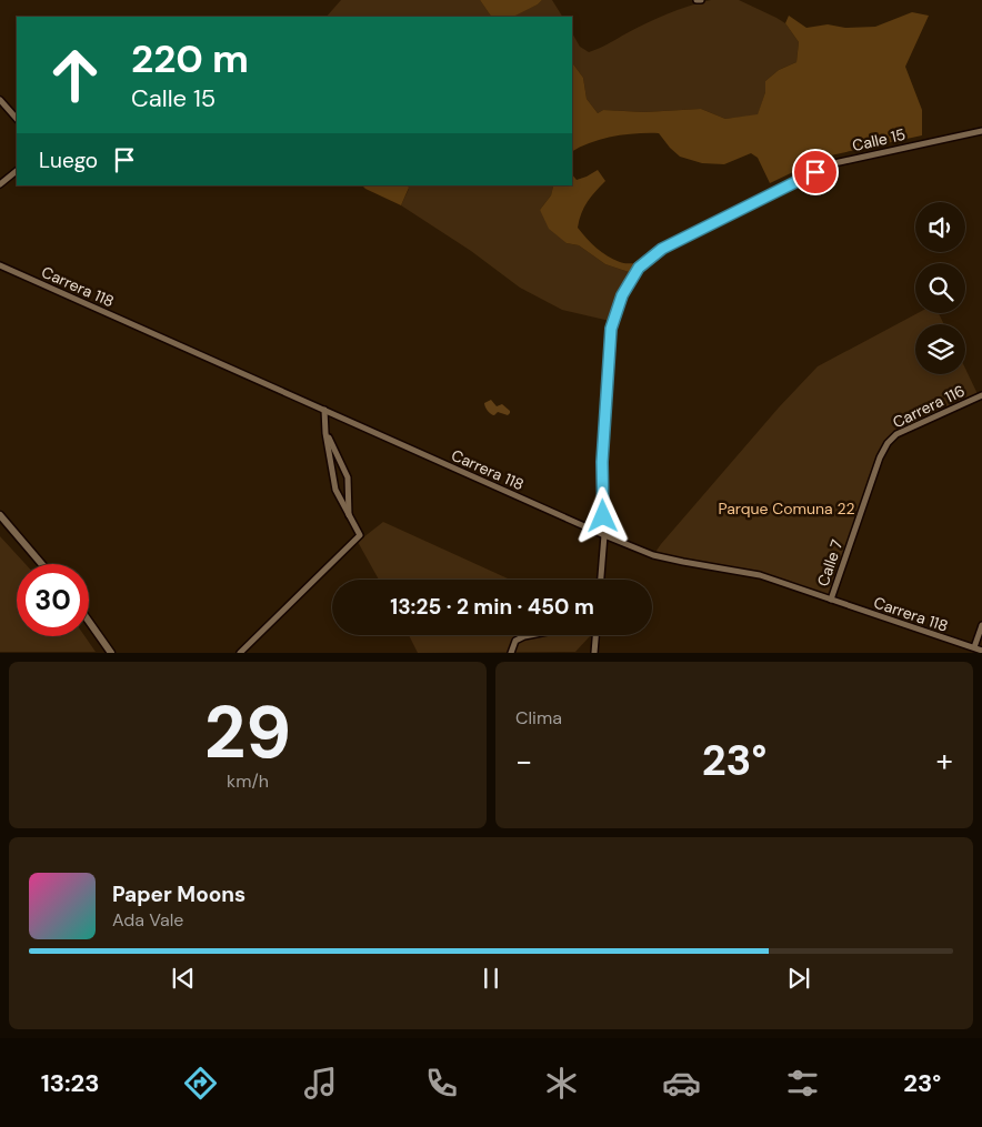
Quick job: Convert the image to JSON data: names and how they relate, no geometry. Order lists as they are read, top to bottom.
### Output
{
  "streets": {
    "street": [
      "Calle 15",
      "Carrera 118",
      "Carrera 116",
      "Calle 7"
    ]
  },
  "crossings": [
    ["Calle 15", "Carrera 118"],
    ["Carrera 118", "Calle 7"],
    ["Carrera 116", "Calle 7"]
  ],
  "parks": ["Parque Comuna 22"],
  "page": {
    "turn": ["220 m", "Calle 15"],
    "then": "Luego",
    "limit": "30",
    "trip": "13:25 · 2 min · 450 m",
    "tile": [
      ["29", "km/h"],
      "Clima"
    ],
    "heat": ["−", "23°", "+"],
    "song": ["Paper Moons", "Ada Vale"],
    "tabs": ["13:23", "23°"]
  }
}
